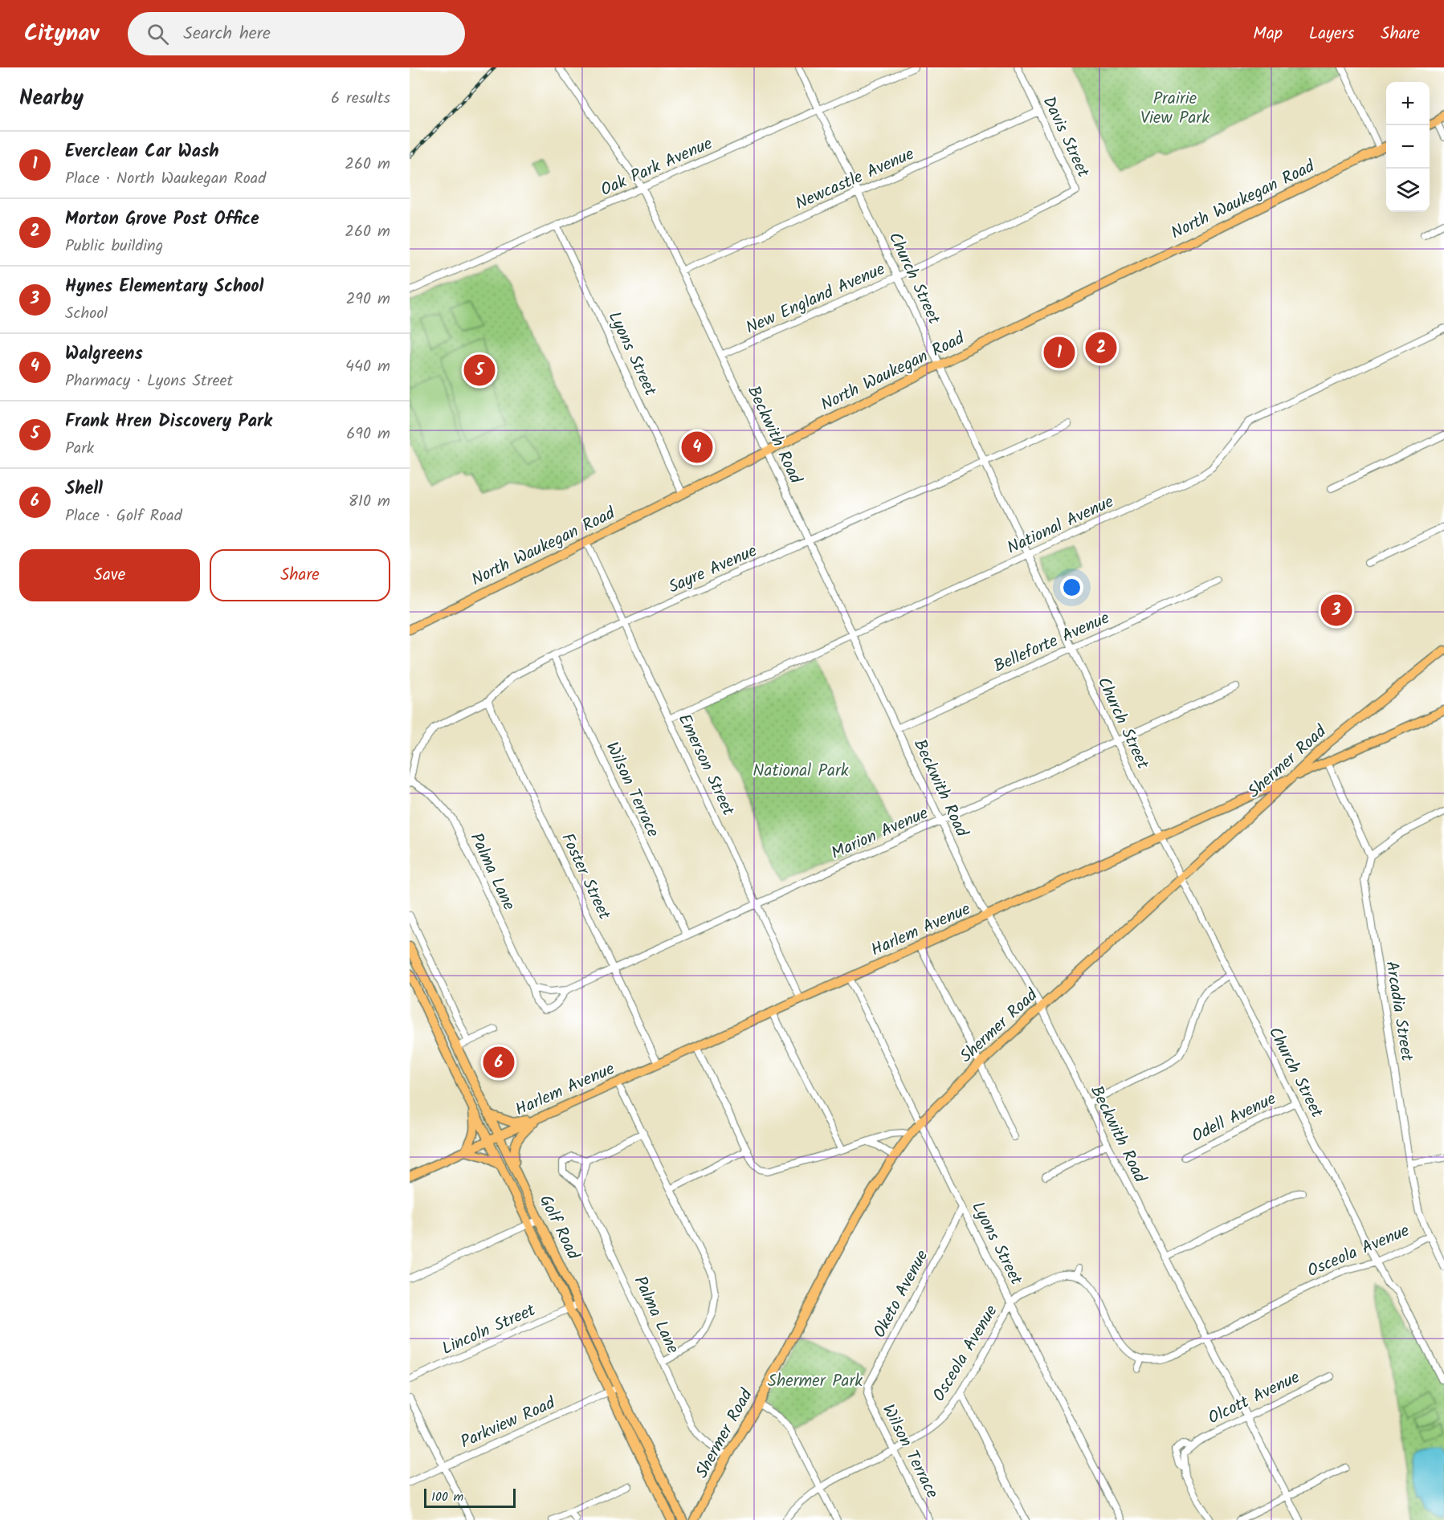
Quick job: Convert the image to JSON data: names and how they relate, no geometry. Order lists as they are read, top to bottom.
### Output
{
  "streets": {
    "main road": [
      "North Waukegan Road",
      "Shermer Road",
      "Harlem Avenue",
      "Golf Road"
    ],
    "street": [
      "Davis Street",
      "Oak Park Avenue",
      "Newcastle Avenue",
      "Church Street",
      "New England Avenue",
      "Lyons Street",
      "Beckwith Road",
      "National Avenue",
      "Sayre Avenue",
      "Belleforte Avenue",
      "Emerson Street",
      "Wilson Terrace",
      "Marion Avenue",
      "Palma Lane",
      "Foster Street",
      "Arcadia Street",
      "Odell Avenue",
      "Osceola Avenue",
      "Oketo Avenue",
      "Lincoln Street",
      "Olcott Avenue",
      "Parkview Road"
    ]
  },
  "crossings": [
    ["Davis Street", "Newcastle Avenue"],
    ["Davis Street", "New England Avenue"],
    ["Oak Park Avenue", "Church Street"],
    ["Oak Park Avenue", "Lyons Street"],
    ["Oak Park Avenue", "Beckwith Road"],
    ["Newcastle Avenue", "Church Street"],
    ["Newcastle Avenue", "Beckwith Road"],
    ["North Waukegan Road", "Church Street"],
    ["North Waukegan Road", "Lyons Street"],
    ["North Waukegan Road", "Beckwith Road"],
    ["North Waukegan Road", "Emerson Street"],
    ["Church Street", "New England Avenue"],
    ["Church Street", "National Avenue"],
    ["Church Street", "Sayre Avenue"],
    ["Church Street", "Belleforte Avenue"],
    ["Church Street", "Shermer Road"],
    ["Church Street", "Marion Avenue"],
    ["Church Street", "Harlem Avenue"],
    ["Church Street", "Odell Avenue"],
    ["Church Street", "Osceola Avenue"],
    ["New England Avenue", "Beckwith Road"],
    ["Lyons Street", "Shermer Road"],
    ["Lyons Street", "Harlem Avenue"],
    ["Lyons Street", "Osceola Avenue"],
    ["Lyons Street", "Oketo Avenue"],
    ["Beckwith Road", "National Avenue"],
    ["Beckwith Road", "Sayre Avenue"],
    ["Beckwith Road", "Belleforte Avenue"],
    ["Beckwith Road", "Shermer Road"],
    ["Beckwith Road", "Marion Avenue"],
    ["Beckwith Road", "Harlem Avenue"],
    ["Beckwith Road", "Osceola Avenue"],
    ["Beckwith Road", "Olcott Avenue"],
    ["National Avenue", "Emerson Street"],
    ["Sayre Avenue", "Emerson Street"],
    ["Sayre Avenue", "Wilson Terrace"],
    ["Sayre Avenue", "Palma Lane"],
    ["Sayre Avenue", "Foster Street"],
    ["Shermer Road", "Palma Lane"],
    ["Shermer Road", "Harlem Avenue"],
    ["Emerson Street", "Marion Avenue"],
    ["Emerson Street", "Harlem Avenue"],
    ["Wilson Terrace", "Marion Avenue"],
    ["Wilson Terrace", "Osceola Avenue"],
    ["Wilson Terrace", "Oketo Avenue"],
    ["Marion Avenue", "Palma Lane"],
    ["Marion Avenue", "Foster Street"],
    ["Foster Street", "Harlem Avenue"],
    ["Harlem Avenue", "Golf Road"],
    ["Arcadia Street", "Osceola Avenue"],
    ["Golf Road", "Lincoln Street"],
    ["Golf Road", "Parkview Road"]
  ],
  "parks": ["Prairie View Park", "National Park", "Shermer Park"],
  "scale_bar": "100 m",
  "page": {
    "header": "Citynav",
    "search": "Search here",
    "nav": ["Map", "Layers", "Share"],
    "heading": ["Nearby", "6 results"],
    "map_buttons": ["+", "−"],
    "list": [
      {
        "mark": "1",
        "name": "Everclean Car Wash",
        "note": "Place · North Waukegan Road",
        "value": "260 m"
      },
      {
        "mark": "2",
        "name": "Morton Grove Post Office",
        "note": "Public building",
        "value": "260 m"
      },
      {
        "mark": "3",
        "name": "Hynes Elementary School",
        "note": "School",
        "value": "290 m"
      },
      {
        "mark": "4",
        "name": "Walgreens",
        "note": "Pharmacy · Lyons Street",
        "value": "440 m"
      },
      {
        "mark": "5",
        "name": "Frank Hren Discovery Park",
        "note": "Park",
        "value": "690 m"
      },
      {
        "mark": "6",
        "name": "Shell",
        "note": "Place · Golf Road",
        "value": "810 m"
      }
    ],
    "pins": [
      "2",
      "1",
      "5",
      "4",
      "3",
      "6"
    ],
    "buttons": ["Save", "Share"],
    "scale": "100 m"
  }
}
